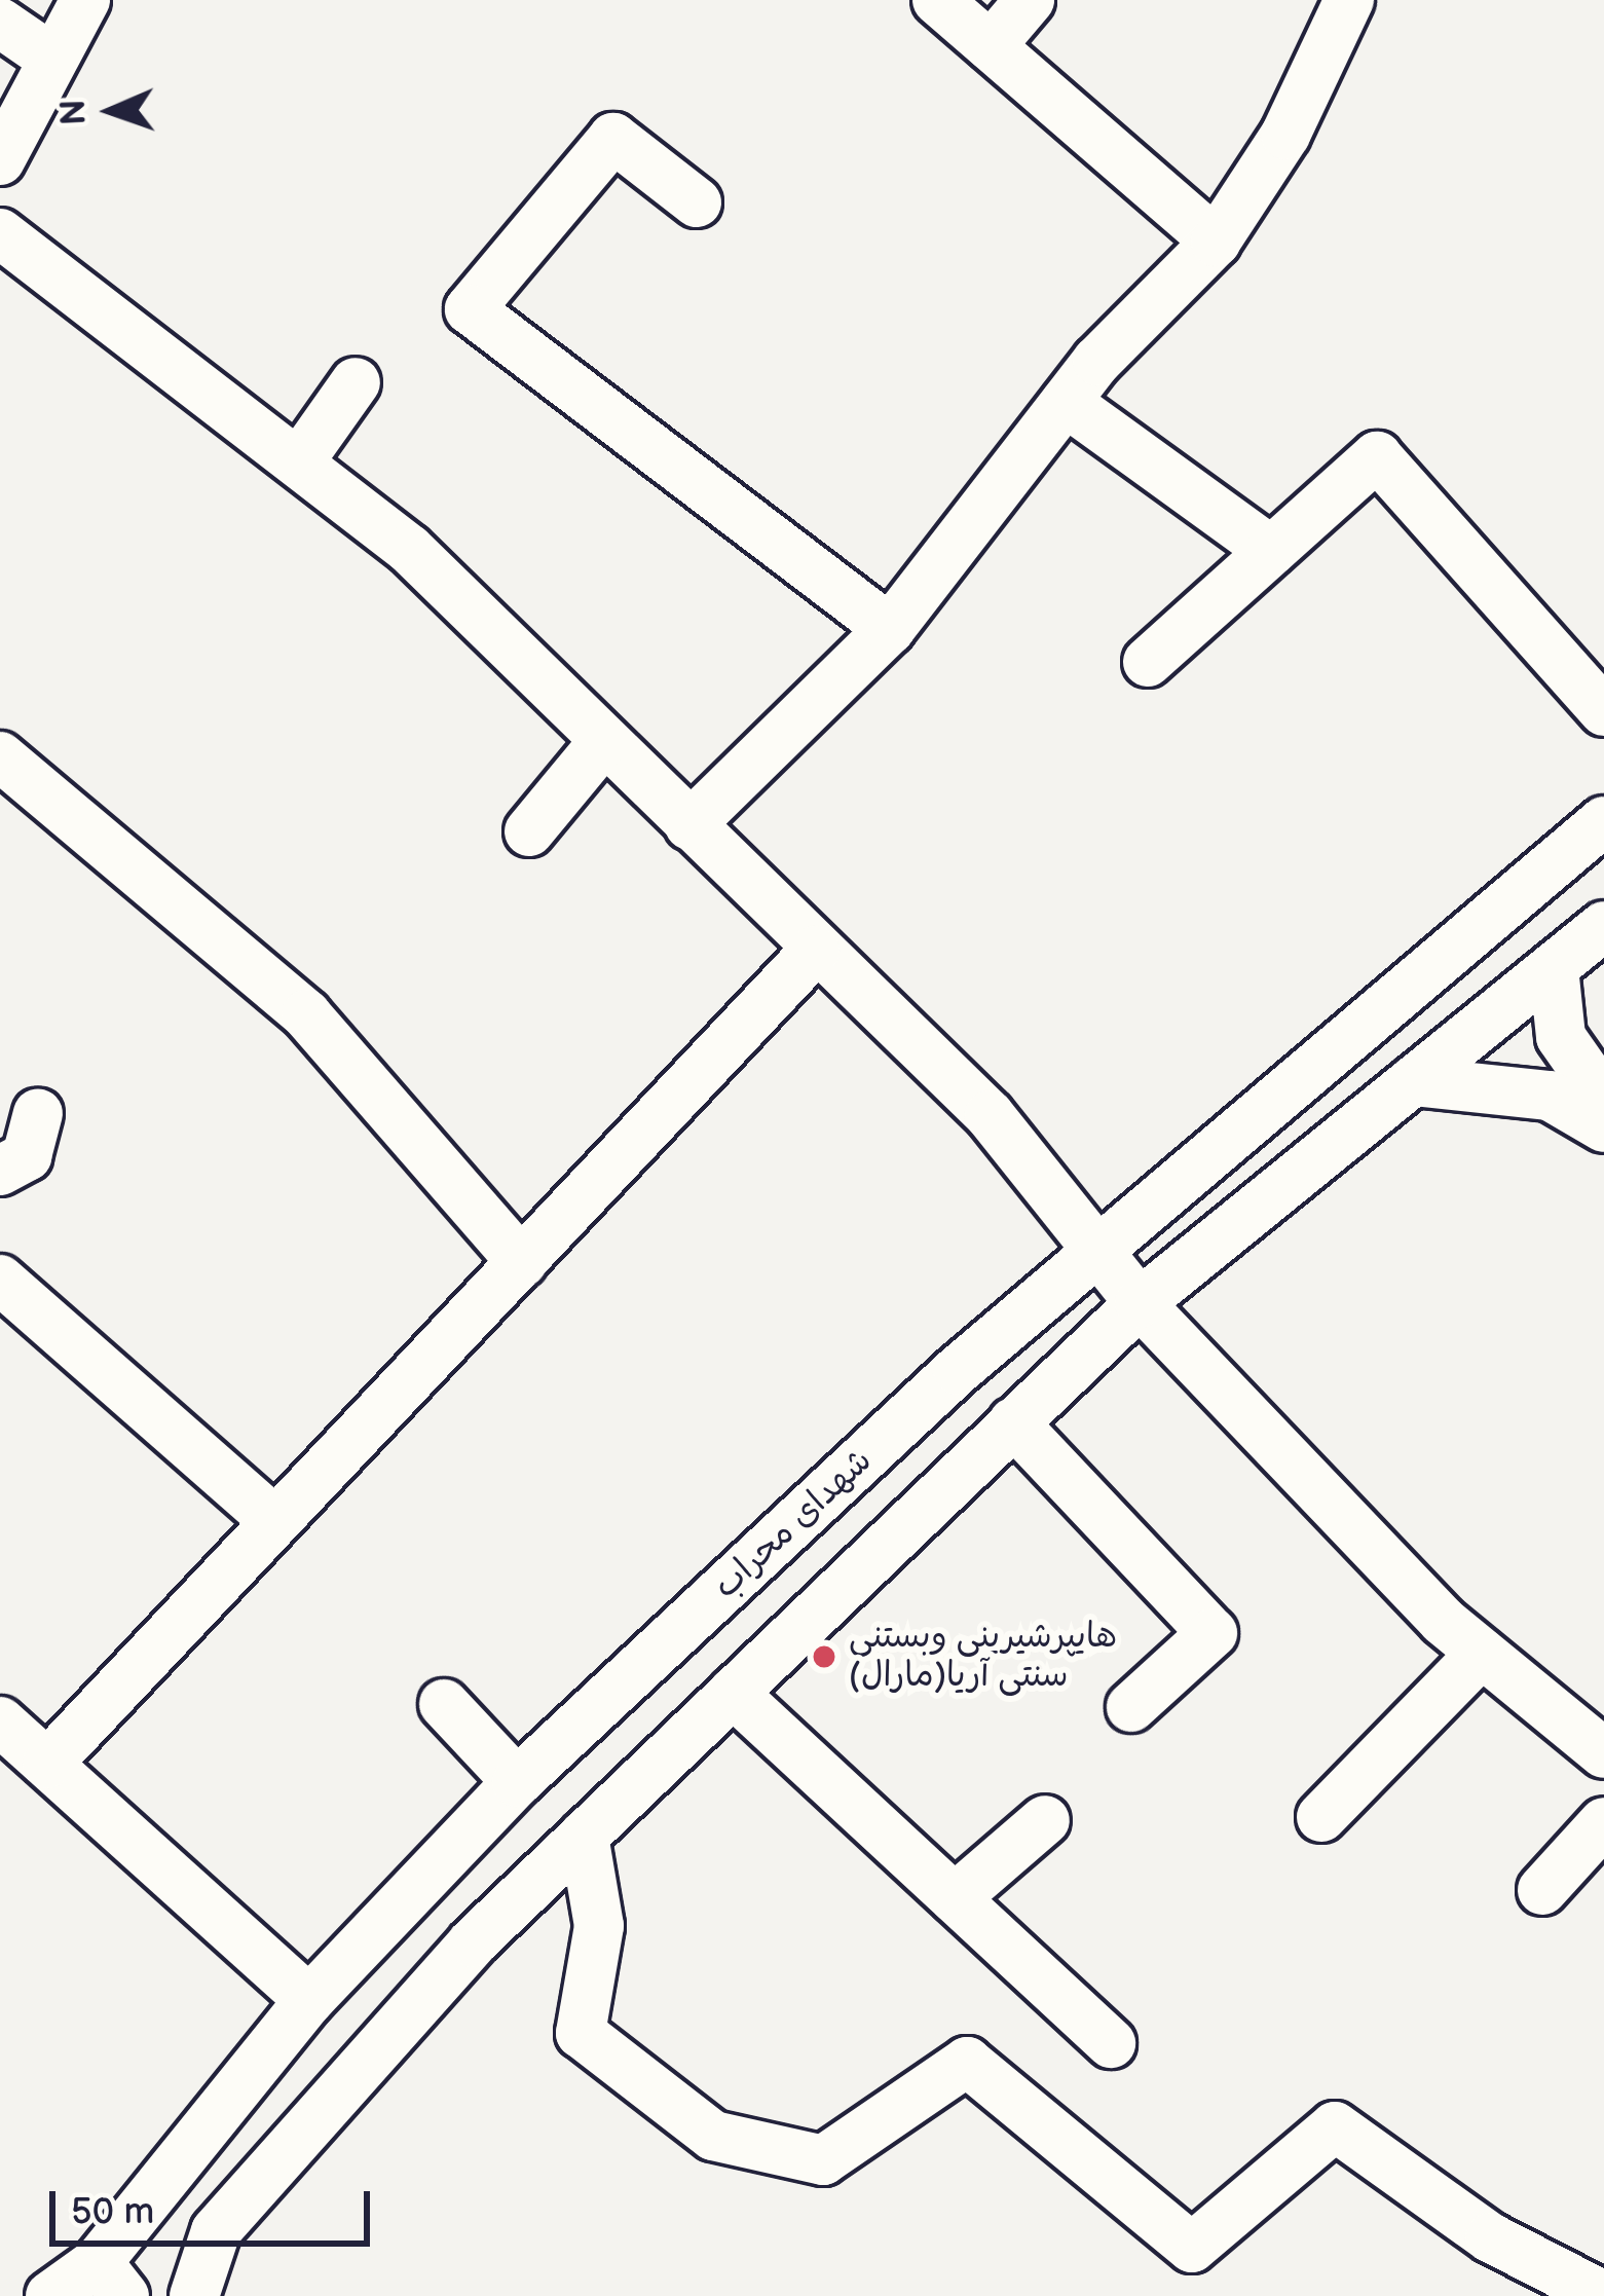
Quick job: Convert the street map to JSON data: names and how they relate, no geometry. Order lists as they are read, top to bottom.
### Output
{
  "streets": {
    "street": ["شهدای محراب"]
  },
  "places": ["هایپرشیرینی وبستنی سنتی آریا(مارال)"],
  "scale_bar": "50 m",
  "north": "left"
}
